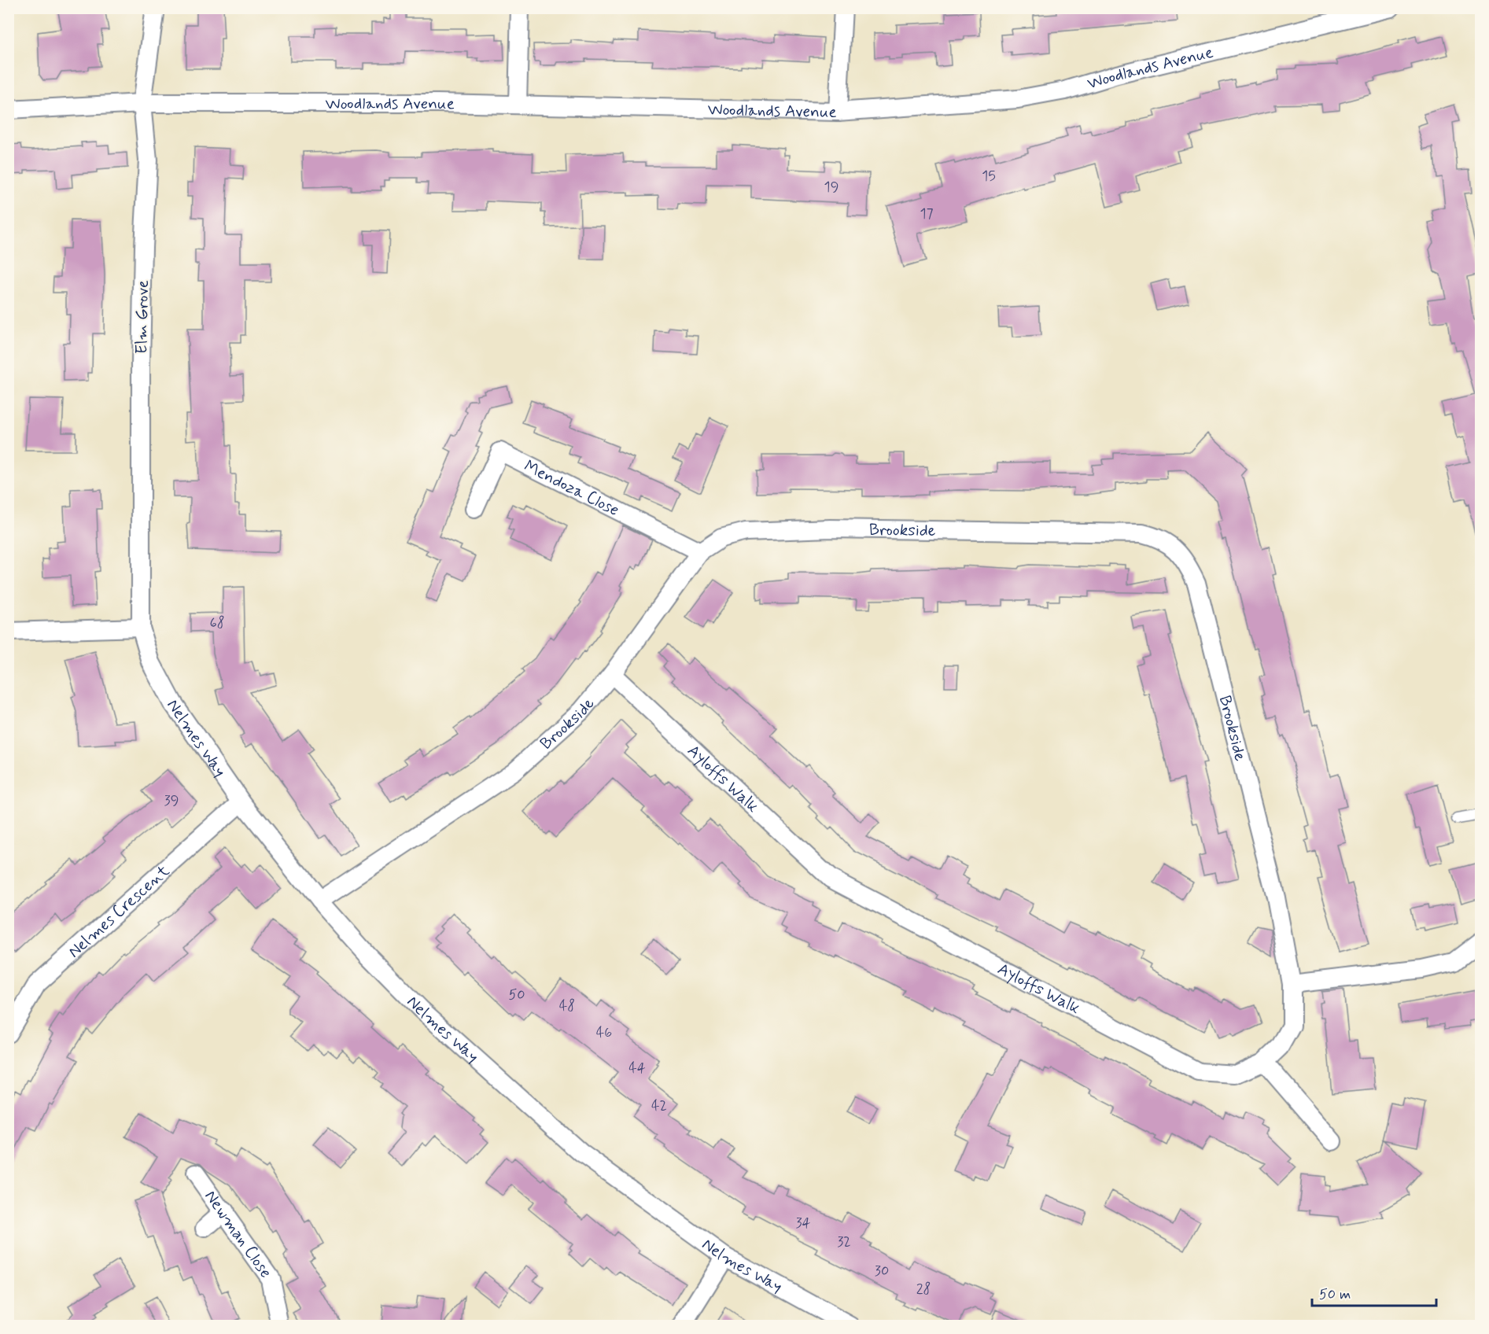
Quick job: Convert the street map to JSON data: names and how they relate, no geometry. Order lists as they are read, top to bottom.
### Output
{
  "streets": {
    "street": [
      "Woodlands Avenue",
      "Elm Grove",
      "Mendoza Close",
      "Brookside",
      "Nelmes Way",
      "Ayloffs Walk",
      "Nelmes Crescent",
      "Newman Close"
    ]
  },
  "crossings": [
    ["Woodlands Avenue", "Elm Grove"],
    ["Elm Grove", "Nelmes Way"],
    ["Mendoza Close", "Brookside"],
    ["Brookside", "Nelmes Way"],
    ["Brookside", "Ayloffs Walk"],
    ["Nelmes Way", "Nelmes Crescent"]
  ],
  "house_numbers": [
    "15",
    "19",
    "17",
    "68",
    "39",
    "50",
    "48",
    "46",
    "44",
    "42",
    "34",
    "32",
    "30",
    "28"
  ],
  "scale_bar": "50 m"
}
